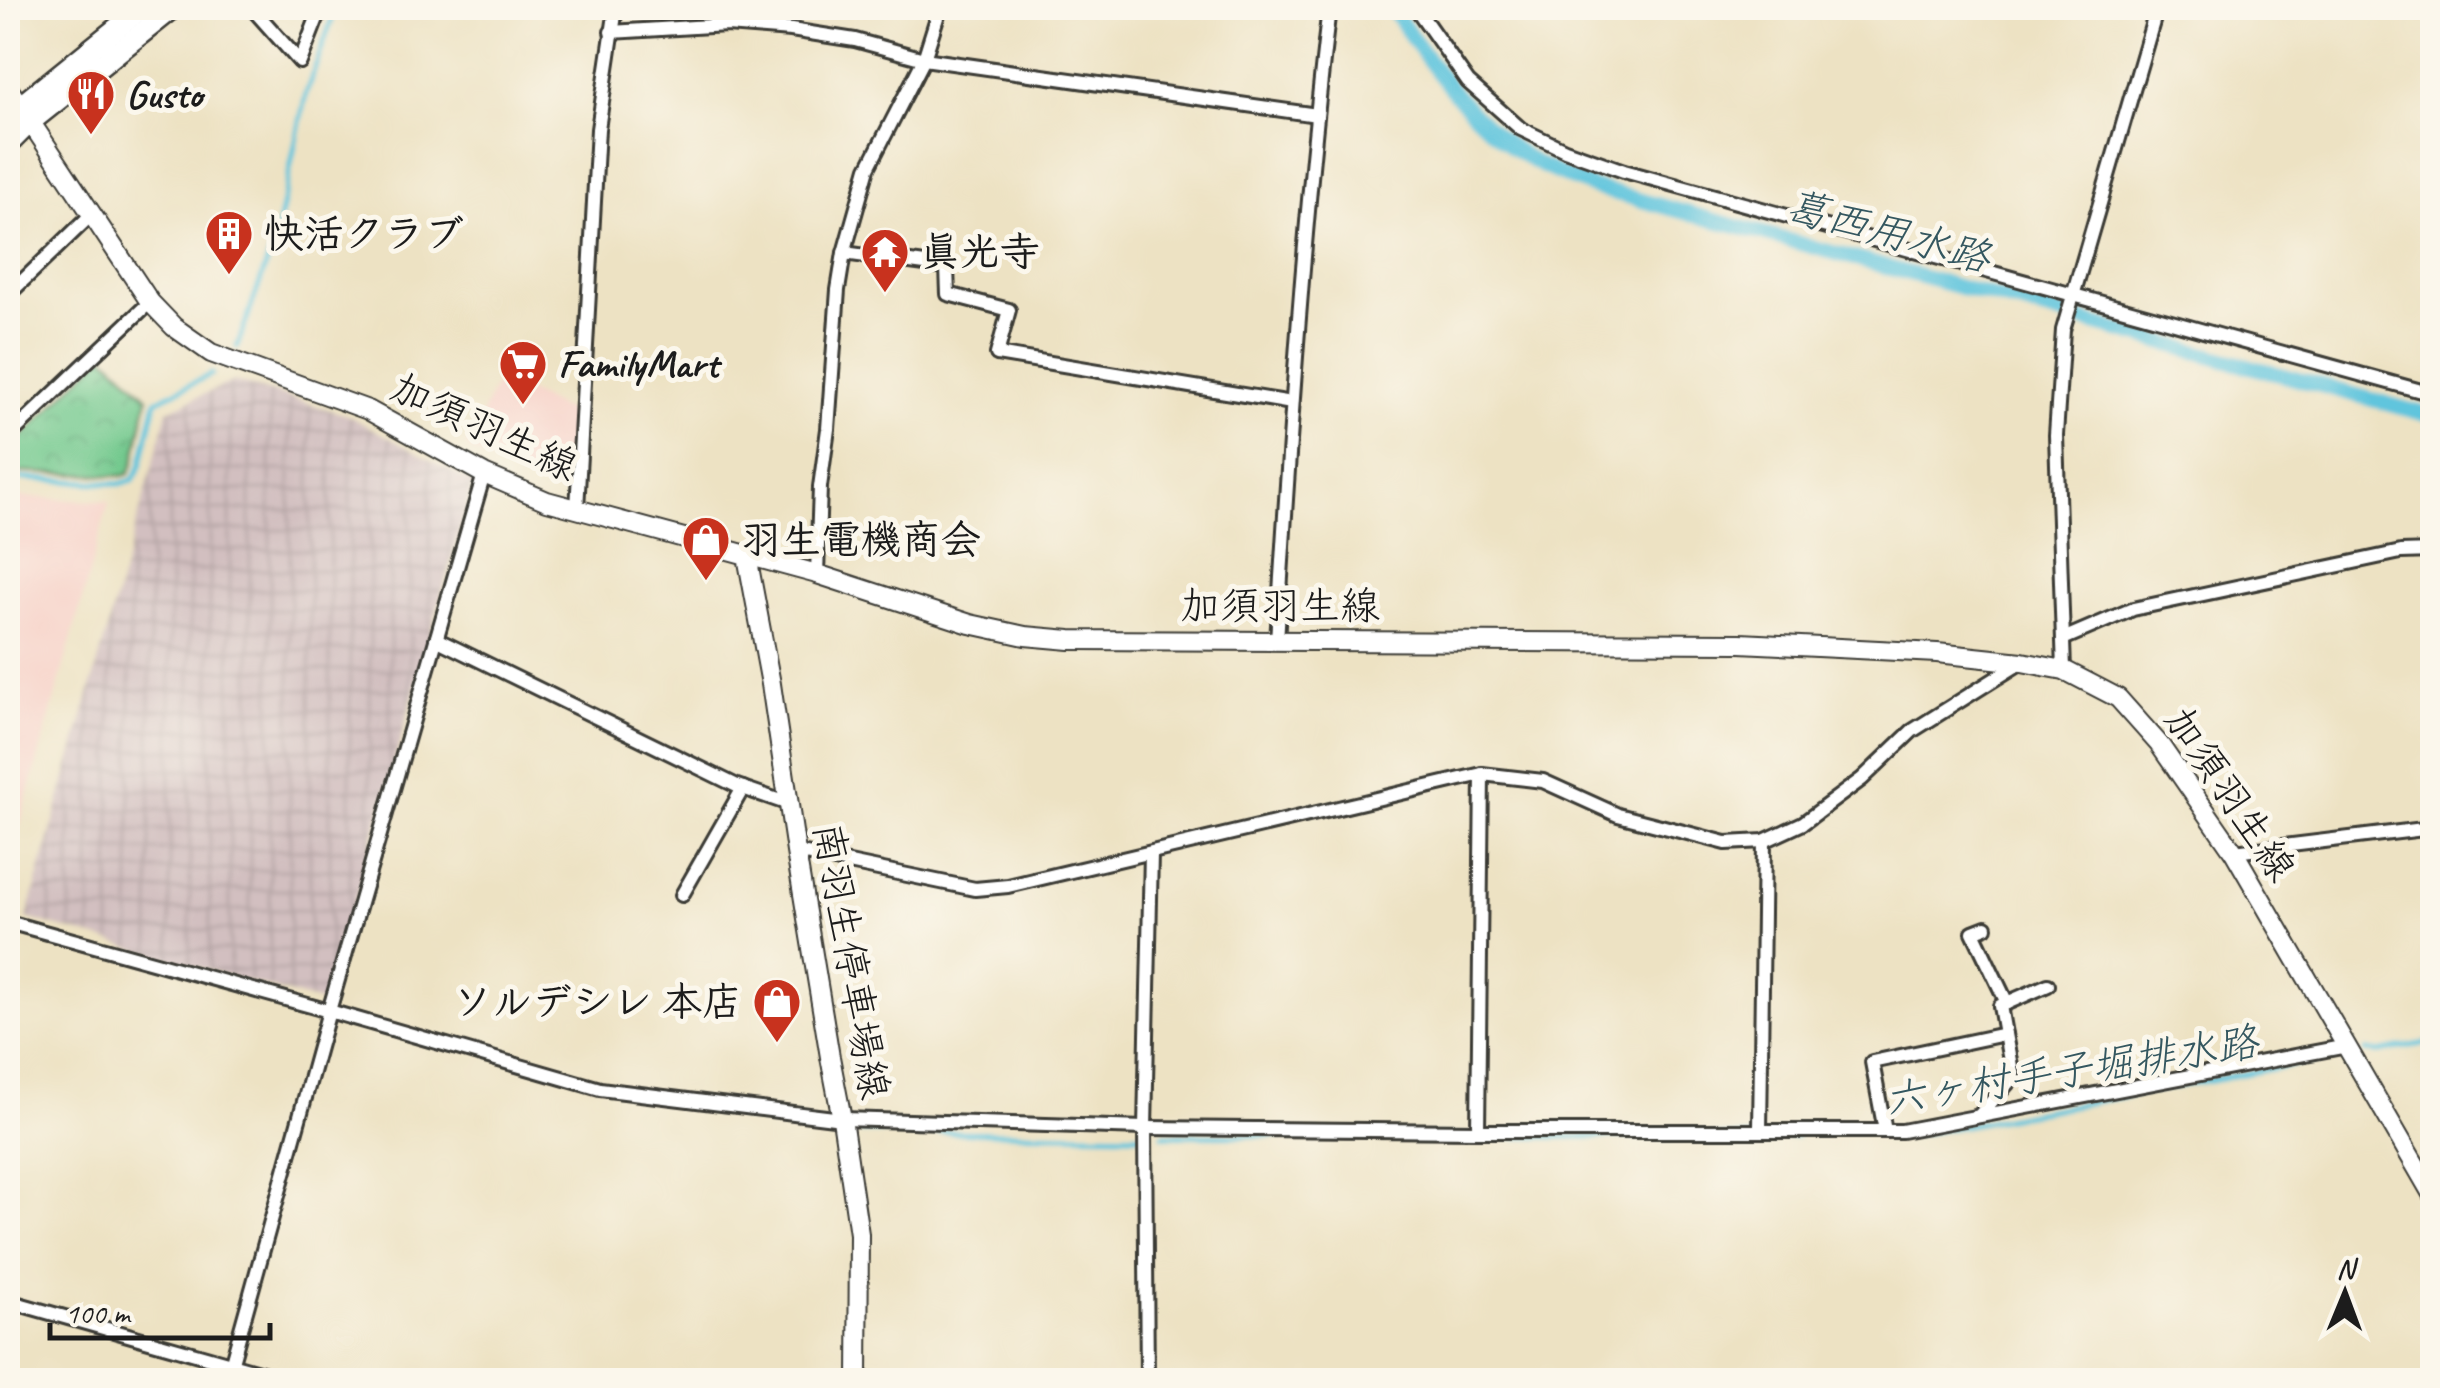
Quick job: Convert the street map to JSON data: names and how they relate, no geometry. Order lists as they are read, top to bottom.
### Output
{
  "streets": {
    "main road": ["加須羽生線", "南羽生停車場線"]
  },
  "crossings": [
    ["加須羽生線", "南羽生停車場線"]
  ],
  "water": ["葛西用水路", "六ヶ村手子堀排水路"],
  "places": {
    "restaurant": ["Gusto"],
    "building": ["快活クラブ"],
    "temple": ["眞光寺"],
    "supermarket": ["FamilyMart"],
    "shop": ["羽生電機商会", "ソルデシレ 本店"]
  },
  "scale_bar": "100 m",
  "north": "top"
}
